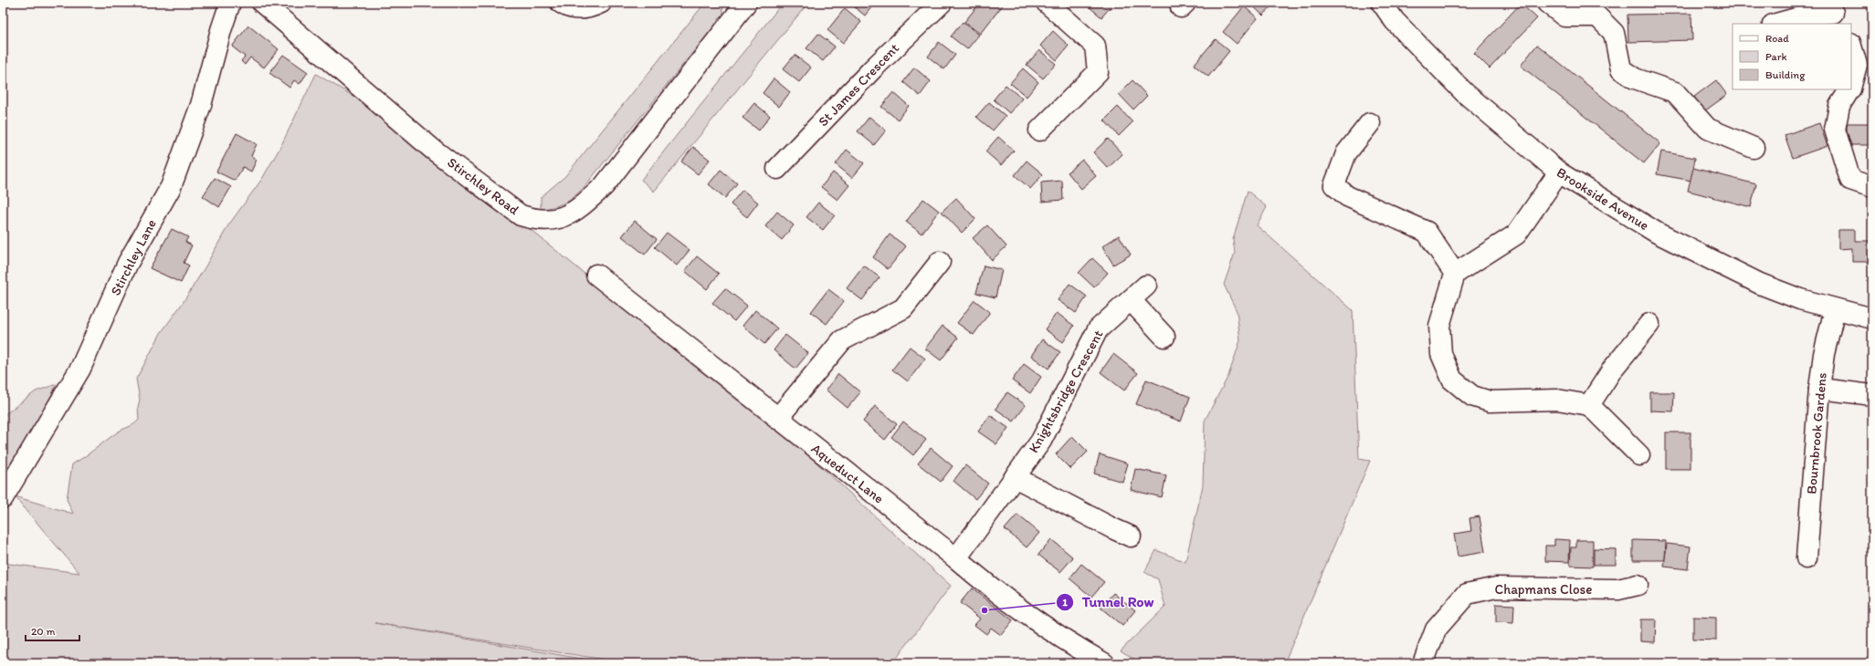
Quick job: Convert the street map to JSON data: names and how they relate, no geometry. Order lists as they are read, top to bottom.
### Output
{
  "streets": {
    "street": [
      "St James Crescent",
      "Stirchley Road",
      "Brookside Avenue",
      "Stirchley Lane",
      "Knightsbridge Crescent",
      "Bournbrook Gardens",
      "Aqueduct Lane",
      "Chapmans Close"
    ]
  },
  "crossings": [
    ["Brookside Avenue", "Bournbrook Gardens"],
    ["Knightsbridge Crescent", "Aqueduct Lane"]
  ],
  "places": ["Tunnel Row"],
  "legend": ["Road", "Park", "Building"],
  "scale_bar": "20 m"
}
